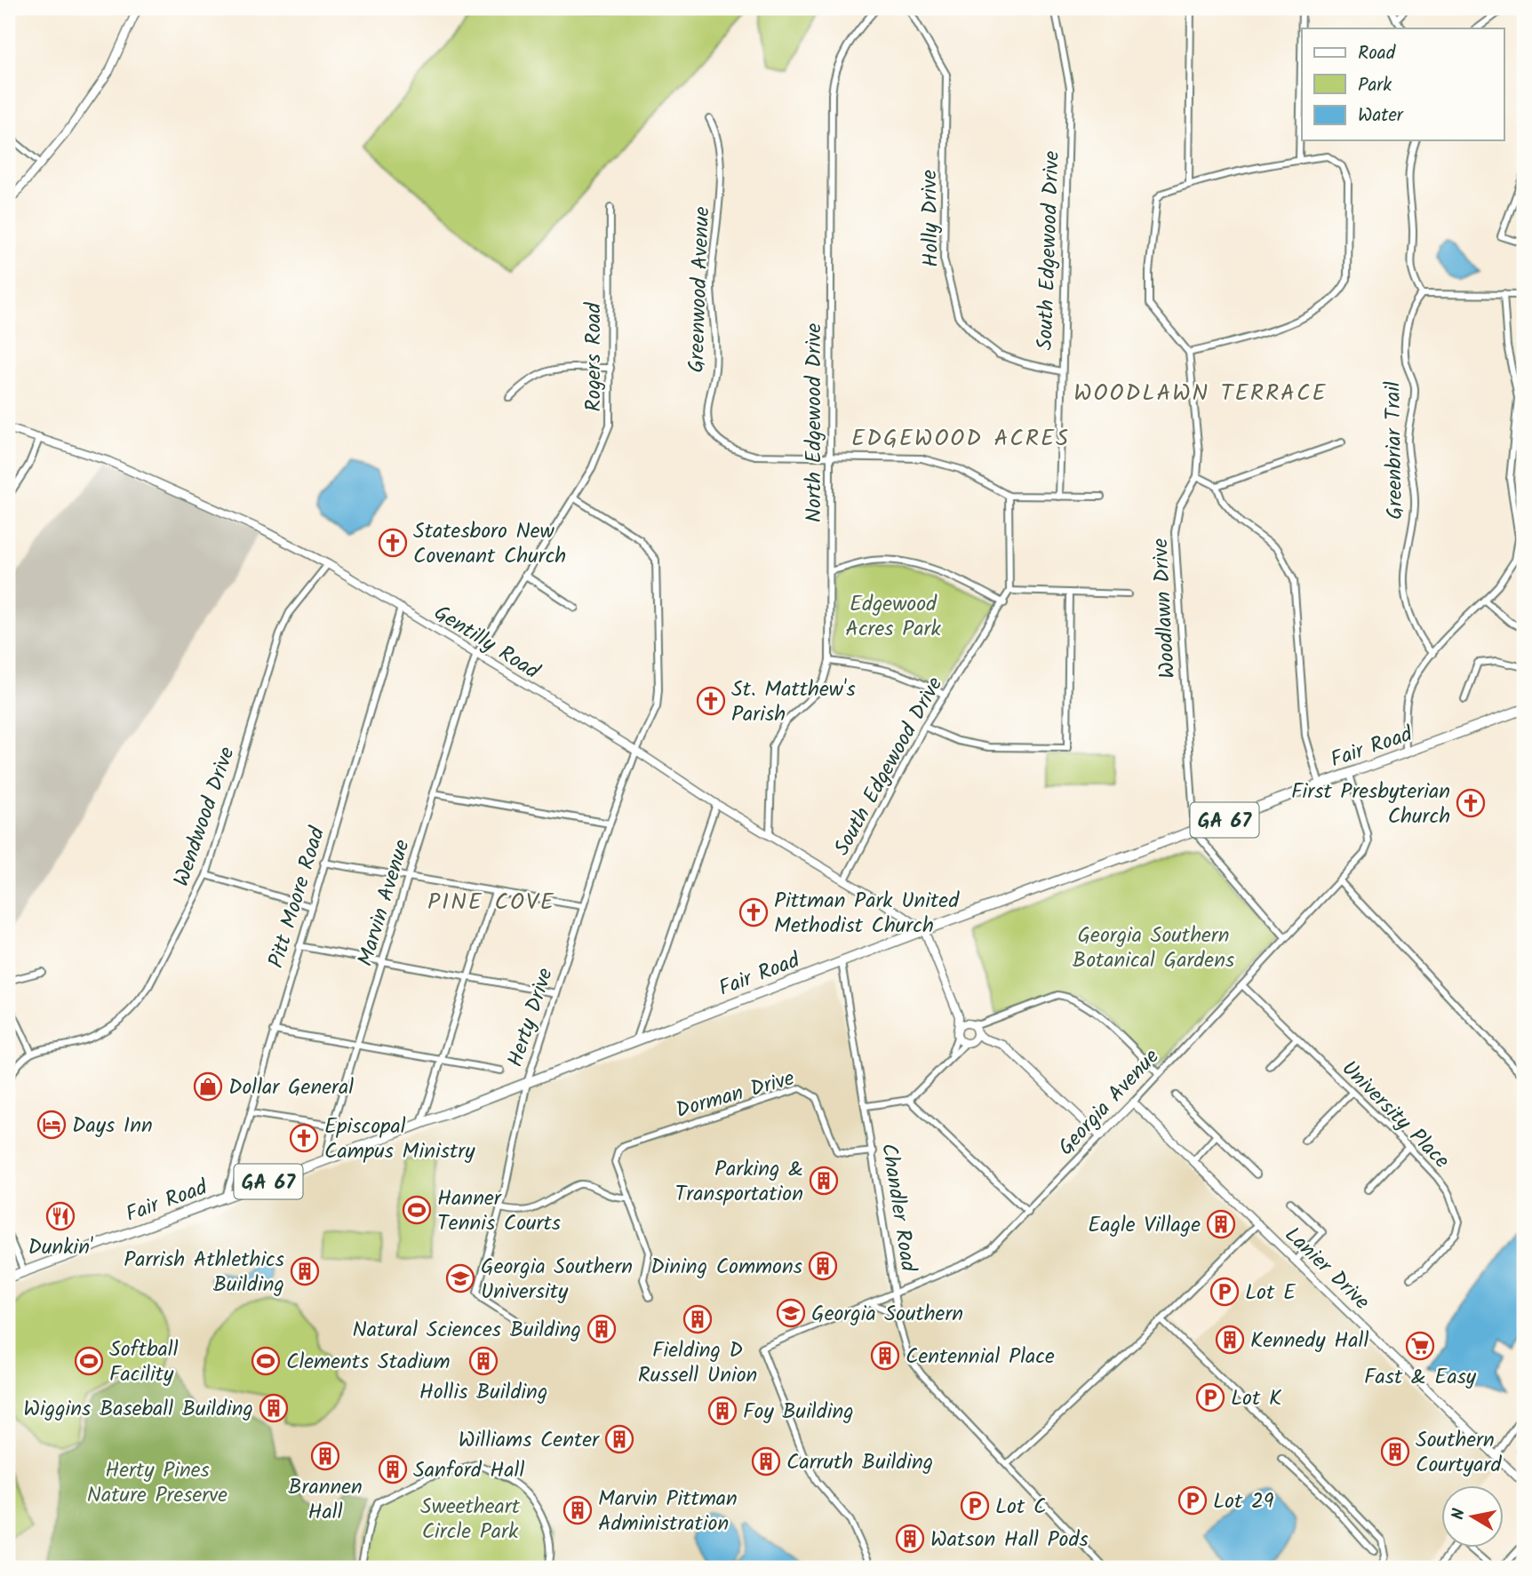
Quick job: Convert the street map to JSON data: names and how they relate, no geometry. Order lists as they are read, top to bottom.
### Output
{
  "streets": {
    "main road": ["Fair Road", "GA 67"],
    "street": [
      "Holly Drive",
      "South Edgewood Drive",
      "Greenwood Avenue",
      "Rogers Road",
      "North Edgewood Drive",
      "Greenbriar Trail",
      "Woodlawn Drive",
      "Gentilly Road",
      "Wendwood Drive",
      "Pitt Moore Road",
      "Marvin Avenue",
      "Herty Drive",
      "Dorman Drive",
      "Georgia Avenue",
      "University Place",
      "Chandler Road",
      "Lanier Drive"
    ]
  },
  "crossings": [
    ["Holly Drive", "South Edgewood Drive"],
    ["South Edgewood Drive", "Greenwood Avenue"],
    ["South Edgewood Drive", "Gentilly Road"],
    ["Greenwood Avenue", "North Edgewood Drive"],
    ["Rogers Road", "Gentilly Road"],
    ["Rogers Road", "Marvin Avenue"],
    ["Rogers Road", "Herty Drive"],
    ["North Edgewood Drive", "Gentilly Road"],
    ["Woodlawn Drive", "Fair Road"],
    ["Gentilly Road", "Fair Road"],
    ["Gentilly Road", "Wendwood Drive"],
    ["Gentilly Road", "Pitt Moore Road"],
    ["Gentilly Road", "Marvin Avenue"],
    ["Gentilly Road", "Herty Drive"],
    ["Fair Road", "Pitt Moore Road"],
    ["Fair Road", "Marvin Avenue"],
    ["Fair Road", "Herty Drive"],
    ["Fair Road", "Georgia Avenue"],
    ["Fair Road", "Chandler Road"],
    ["Dorman Drive", "Chandler Road"],
    ["Georgia Avenue", "University Place"],
    ["Georgia Avenue", "Chandler Road"],
    ["Georgia Avenue", "Lanier Drive"]
  ],
  "districts": ["WOODLAWN TERRACE", "EDGEWOOD ACRES", "PINE COVE"],
  "parks": [
    "Edgewood Acres Park",
    "Georgia Southern Botanical Gardens",
    "Herty Pines Nature Preserve",
    "Sweetheart Circle Park"
  ],
  "places": {
    "church": [
      "Statesboro New Covenant Church",
      "St. Matthew's Parish",
      "First Presbyterian Church",
      "Pittman Park United Methodist Church",
      "Episcopal Campus Ministry"
    ],
    "shop": ["Dollar General"],
    "hotel": ["Days Inn"],
    "building": [
      "Parking & Transportation",
      "Eagle Village",
      "Dining Commons",
      "Parrish Athlethics Building",
      "Fielding D Russell Union",
      "Natural Sciences Building",
      "Kennedy Hall",
      "Centennial Place",
      "Hollis Building",
      "Wiggins Baseball Building",
      "Foy Building",
      "Williams Center",
      "Southern Courtyard",
      "Brannen Hall",
      "Carruth Building",
      "Sanford Hall",
      "Marvin Pittman Administration",
      "Watson Hall Pods"
    ],
    "sports": ["Hanner Tennis Courts", "Softball Facility", "Clements Stadium"],
    "restaurant": ["Dunkin'"],
    "school or university": ["Georgia Southern University", "Georgia Southern"],
    "parking": [
      "Lot E",
      "Lot K",
      "Lot 29",
      "Lot C"
    ],
    "supermarket": ["Fast & Easy"]
  },
  "legend": ["Road", "Park", "Water"],
  "north": "left"
}
